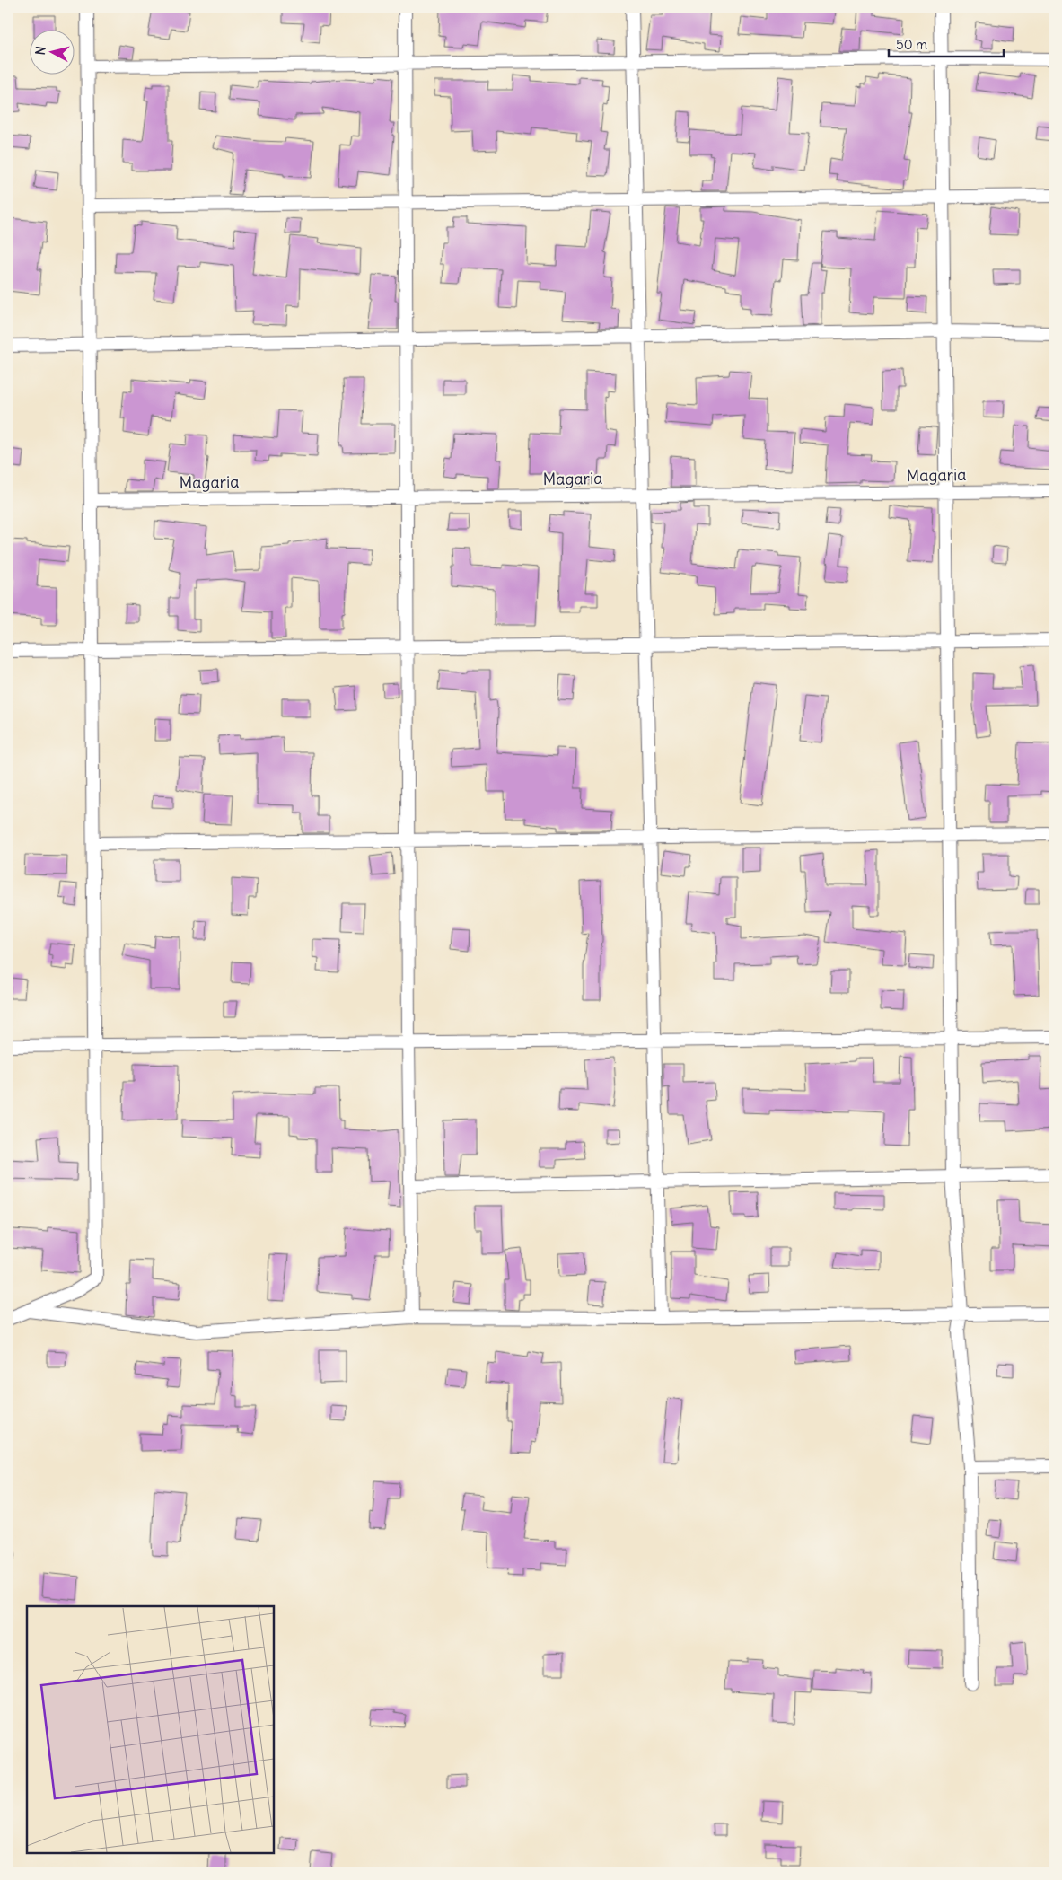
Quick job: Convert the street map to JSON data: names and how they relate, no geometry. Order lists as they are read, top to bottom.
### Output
{
  "streets": {
    "street": ["Magaria"]
  },
  "scale_bar": "50 m",
  "north": "left"
}
